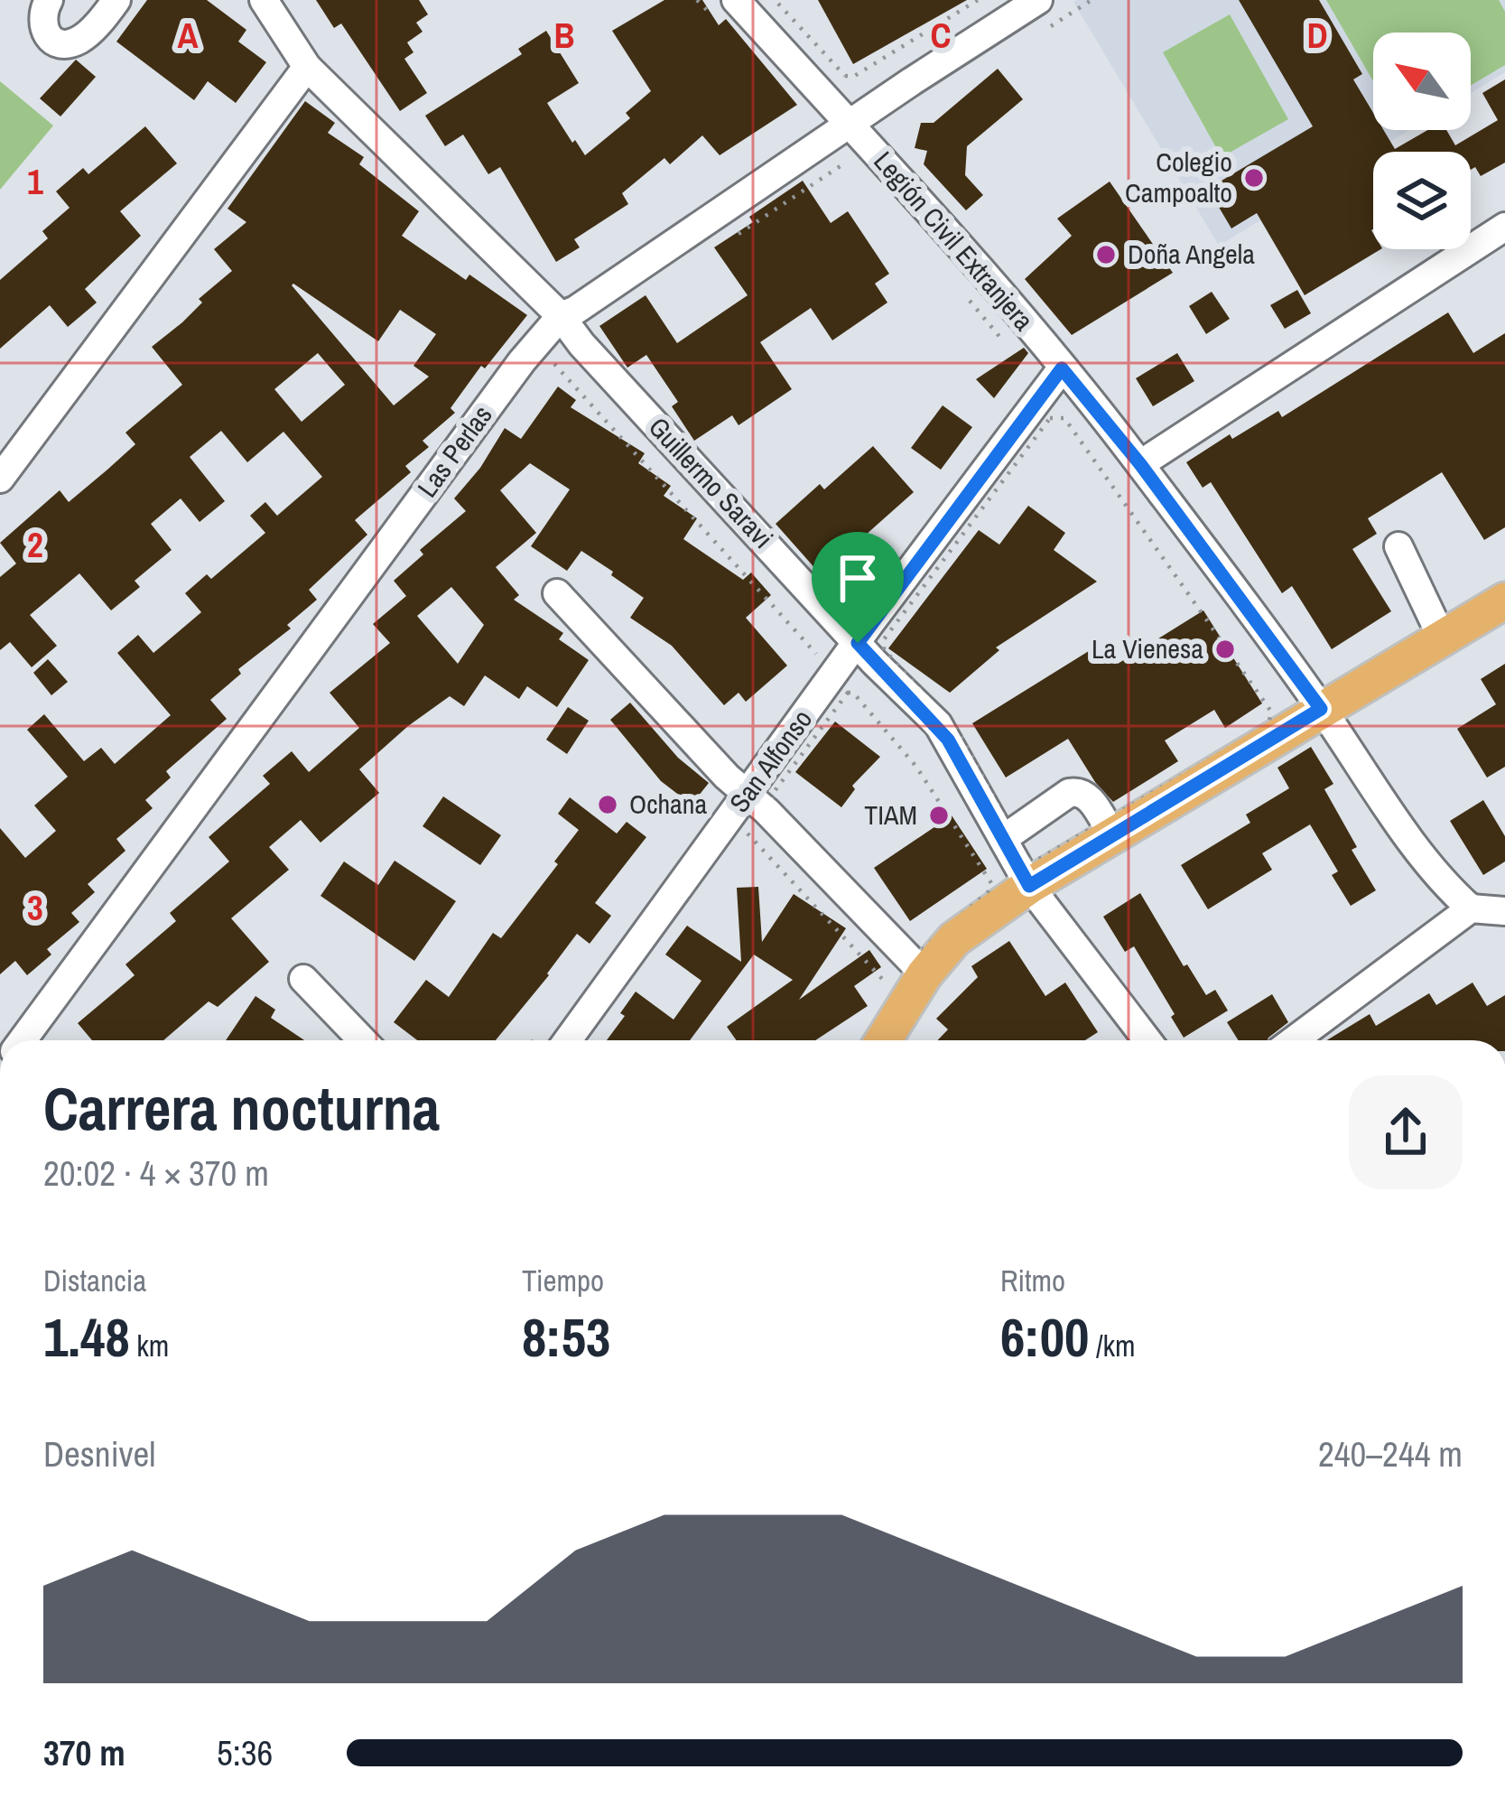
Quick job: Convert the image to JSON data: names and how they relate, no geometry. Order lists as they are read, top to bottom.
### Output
{
  "streets": {
    "street": [
      "Legión Civil Extranjera",
      "Las Perlas",
      "Guillermo Saravi",
      "San Alfonso"
    ]
  },
  "crossings": [
    ["Legión Civil Extranjera", "Las Perlas"],
    ["Legión Civil Extranjera", "San Alfonso"],
    ["Las Perlas", "Guillermo Saravi"],
    ["Guillermo Saravi", "San Alfonso"]
  ],
  "places": [
    "Colegio Campoalto",
    "Doña Angela",
    "La Vienesa",
    "Ochana",
    "TIAM"
  ],
  "north": "top left",
  "page": {
    "heading": ["Carrera nocturna", "20:02 · 4 × 370 m"],
    "stats": [
      ["Distancia", "1.48 km"],
      ["Tiempo", "8:53"],
      ["Ritmo", "6:00 /km"]
    ],
    "chart": ["Desnivel", "240–244 m"],
    "list": [
      {
        "name": "370 m",
        "note": "5:36"
      }
    ]
  },
  "grid": {
    "columns": [
      "A",
      "B",
      "C",
      "D"
    ],
    "rows": ["1", "2", "3"]
  }
}
